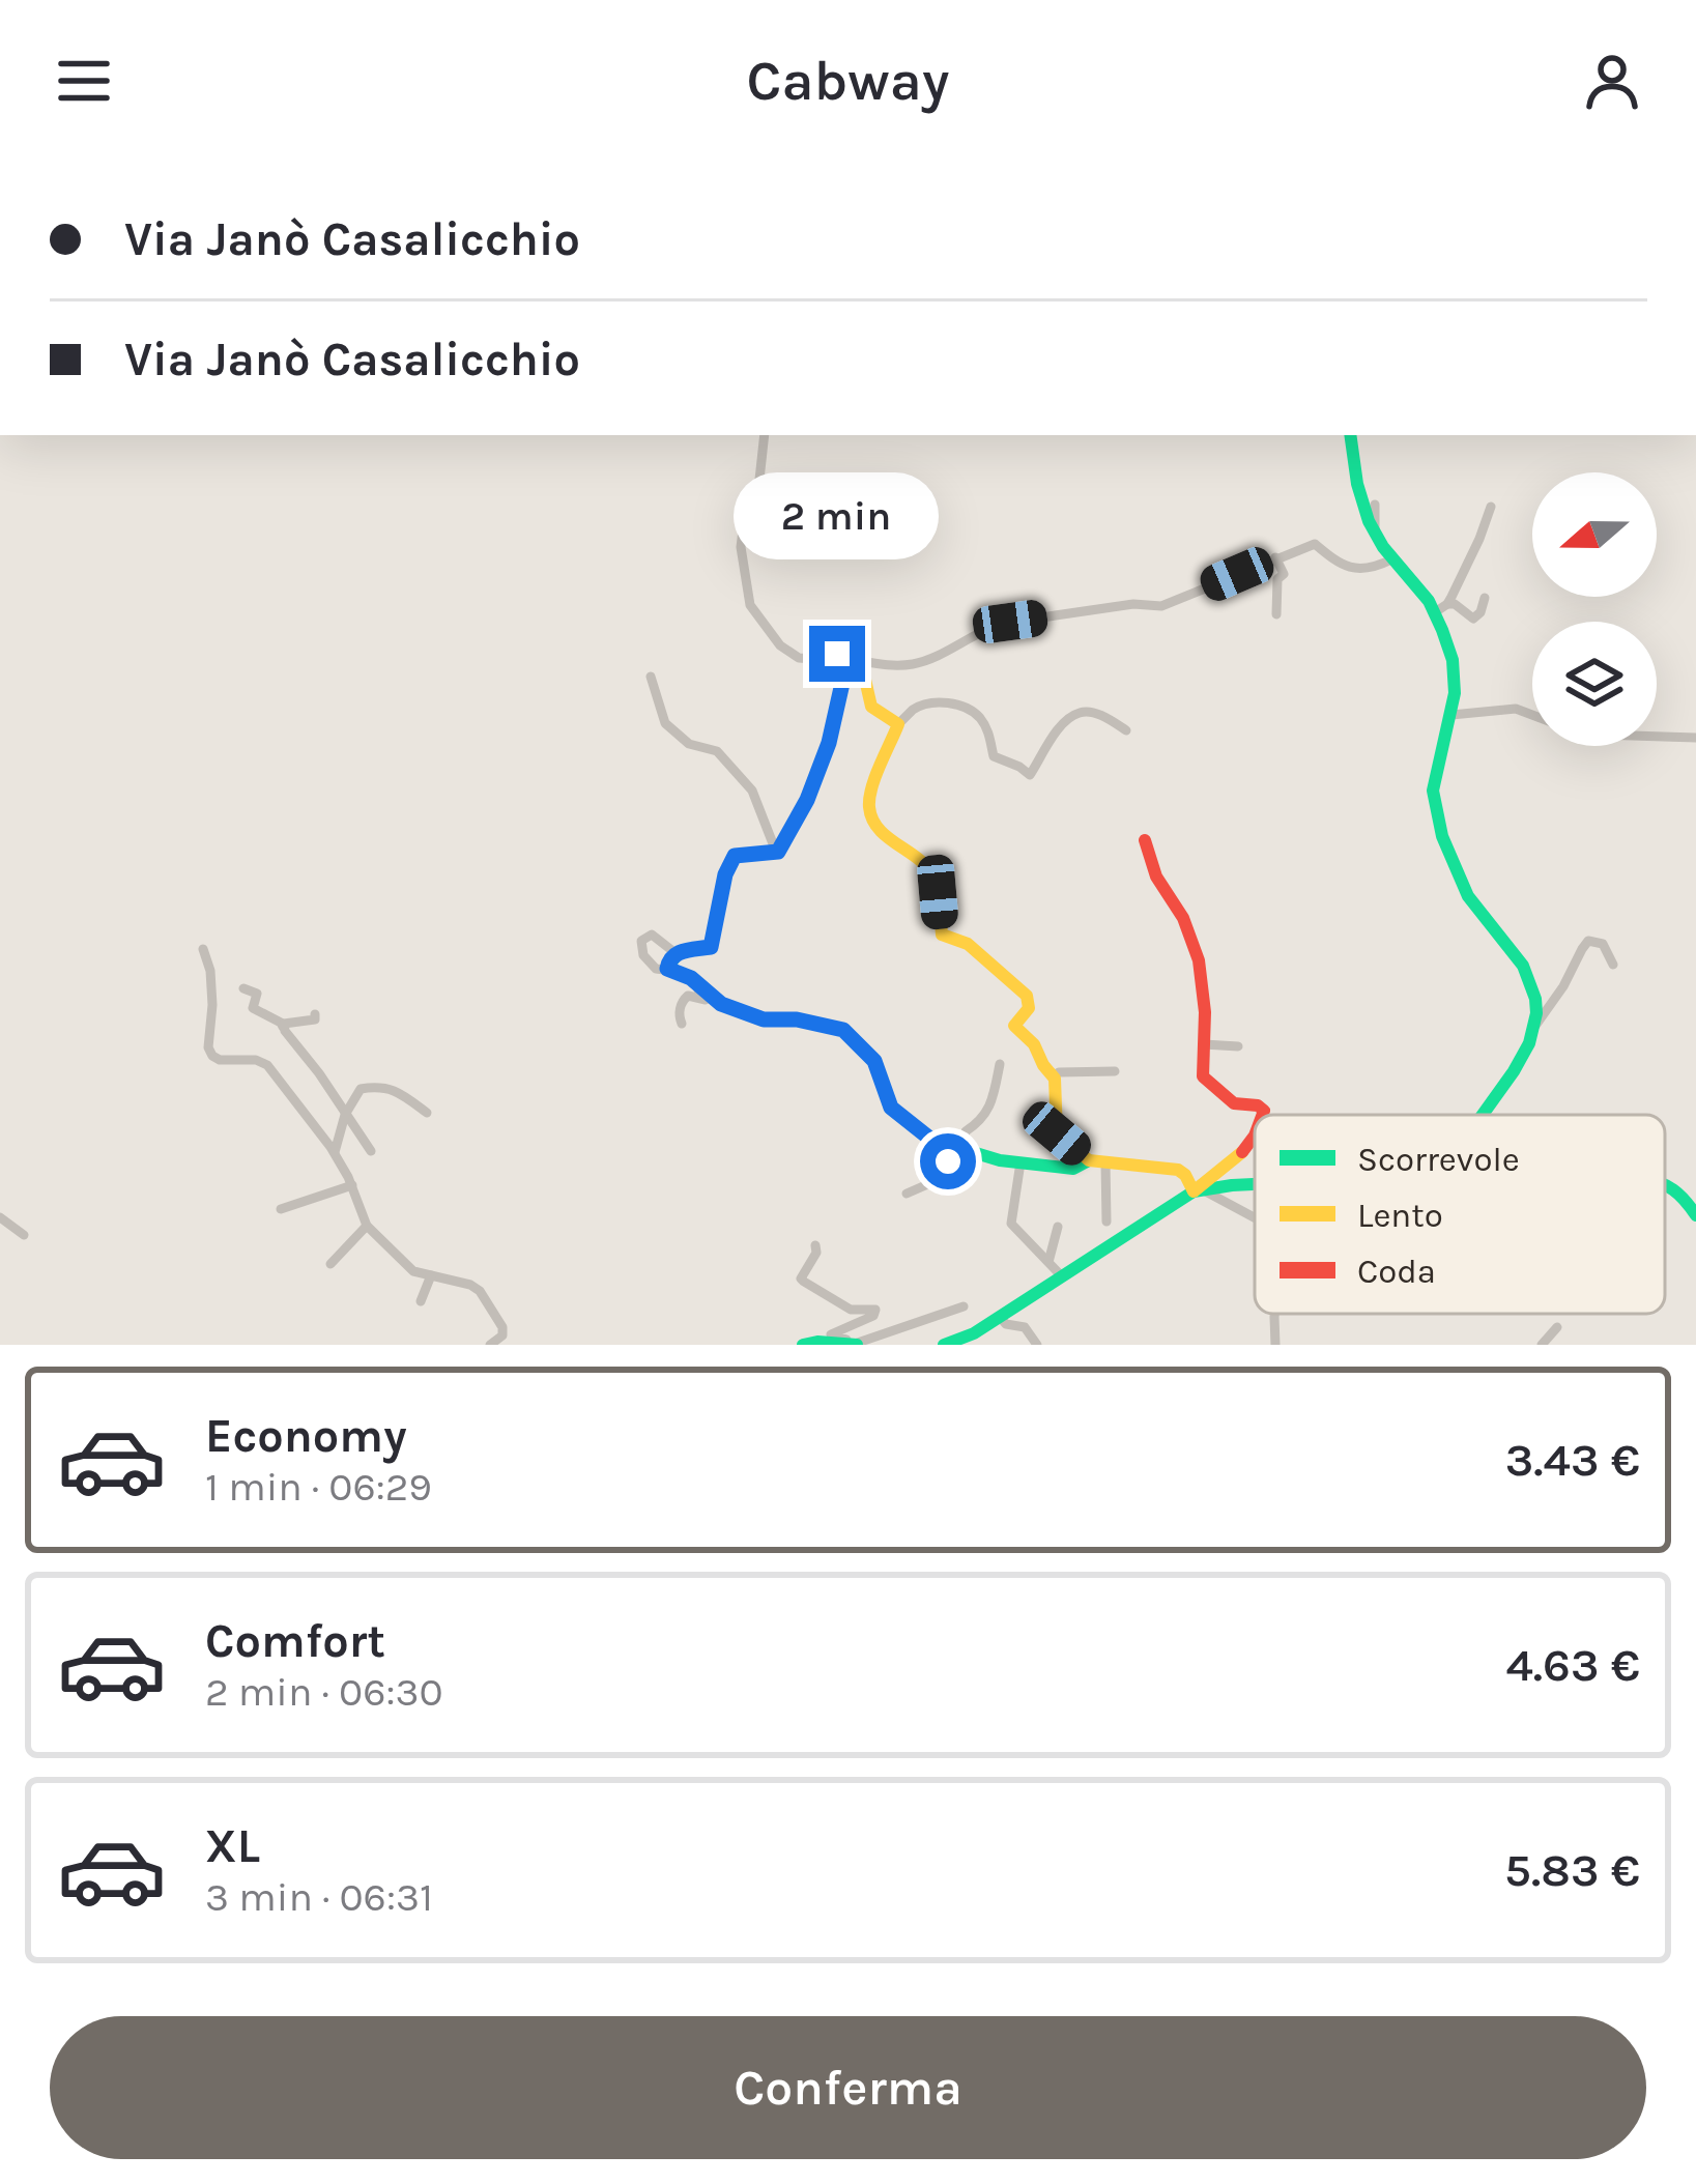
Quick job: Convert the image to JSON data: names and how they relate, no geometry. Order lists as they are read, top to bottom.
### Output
{
  "legend": ["Scorrevole", "Lento", "Coda"],
  "north": "left",
  "page": {
    "header": "Cabway",
    "banner": ["Via Janò Casalicchio", "Via Janò Casalicchio"],
    "bubble": "2 min",
    "list": [
      {
        "name": "Economy",
        "note": "1 min · 06:29",
        "value": "3.43 €"
      },
      {
        "name": "Comfort",
        "note": "2 min · 06:30",
        "value": "4.63 €"
      },
      {
        "name": "XL",
        "note": "3 min · 06:31",
        "value": "5.83 €"
      }
    ],
    "buttons": "Conferma"
  }
}
